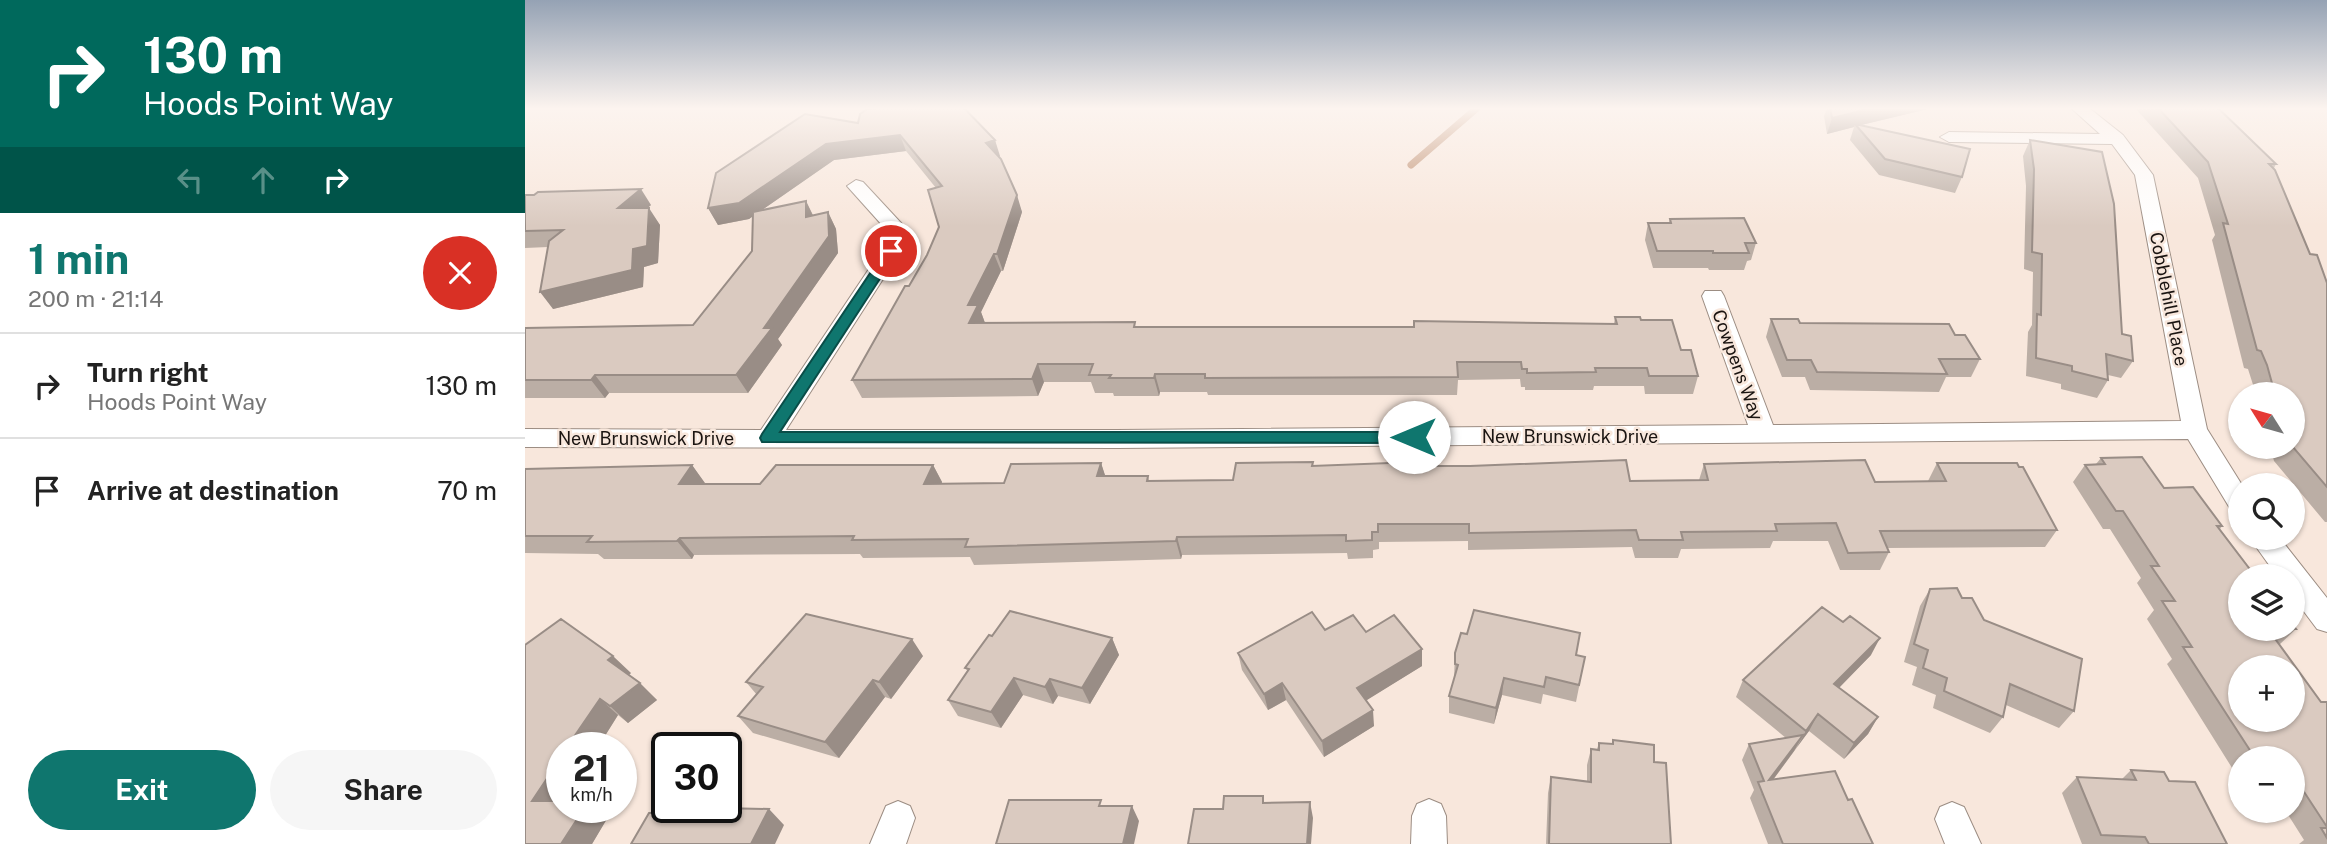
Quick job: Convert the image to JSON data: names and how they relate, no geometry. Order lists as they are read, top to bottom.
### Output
{
  "streets": {
    "street": ["Cobblehill Place", "Cowpens Way", "New Brunswick Drive"]
  },
  "crossings": [
    ["Cobblehill Place", "New Brunswick Drive"],
    ["Cowpens Way", "New Brunswick Drive"]
  ],
  "north": "top left",
  "page": {
    "turn": ["130 m", "Hoods Point Way"],
    "heading": ["1 min", "200 m · 21:14"],
    "list": [
      {
        "name": "Turn right",
        "note": "Hoods Point Way",
        "value": "130 m"
      },
      {
        "name": "Arrive at destination",
        "value": "70 m"
      }
    ],
    "map_buttons": ["+", "−"],
    "speed": "21 km/h",
    "limit": "30",
    "buttons": ["Exit", "Share"]
  }
}
